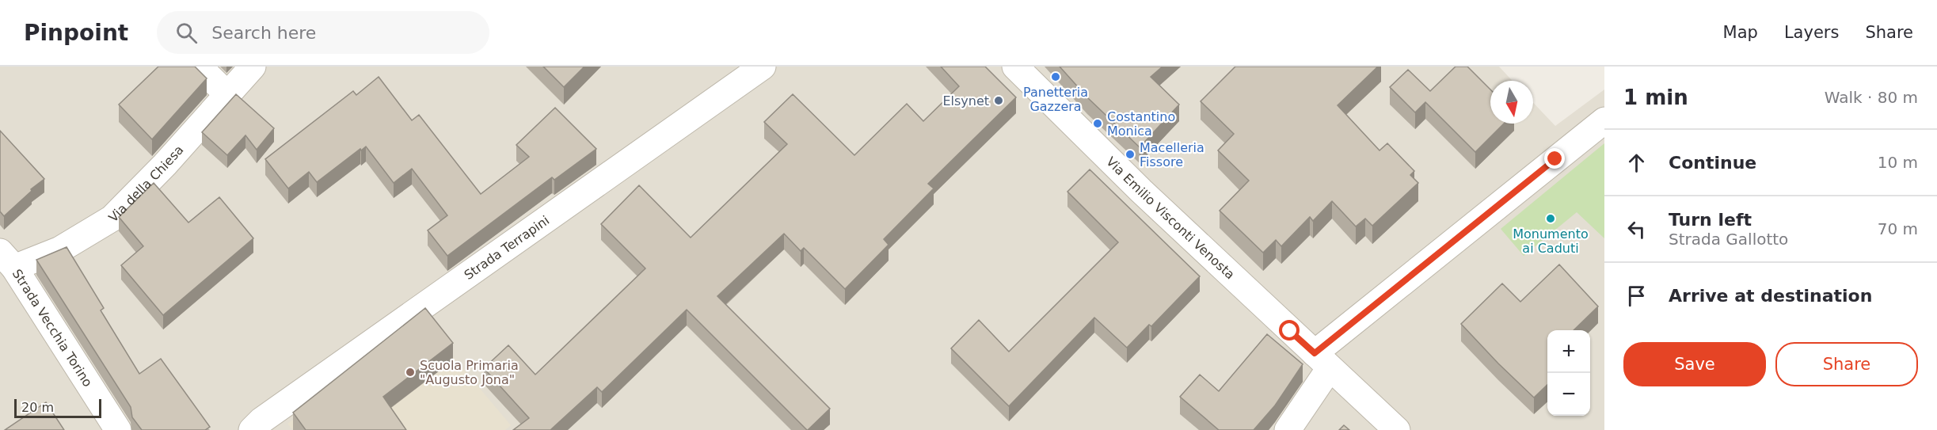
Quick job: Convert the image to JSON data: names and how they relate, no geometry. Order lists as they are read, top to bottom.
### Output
{
  "streets": {
    "street": [
      "Via della Chiesa",
      "Via Emilio Visconti Venosta",
      "Strada Terrapini",
      "Strada Vecchia Torino"
    ]
  },
  "crossings": [
    ["Via della Chiesa", "Strada Vecchia Torino"]
  ],
  "places": [
    "Panetteria Gazzera",
    "Elsynet",
    "Costantino Monica",
    "Macelleria Fissore",
    "Monumento ai Caduti",
    "Scuola Primaria \"Augusto Jona\""
  ],
  "scale_bar": "20 m",
  "north": "bottom",
  "page": {
    "header": "Pinpoint",
    "search": "Search here",
    "nav": ["Map", "Layers", "Share"],
    "heading": ["1 min", "Walk · 80 m"],
    "list": [
      ["Continue", "10 m"],
      ["Turn left", "Strada Gallotto", "70 m"],
      "Arrive at destination"
    ],
    "buttons": ["Save", "Share"],
    "map_buttons": ["+", "−"],
    "scale": "20 m"
  }
}
